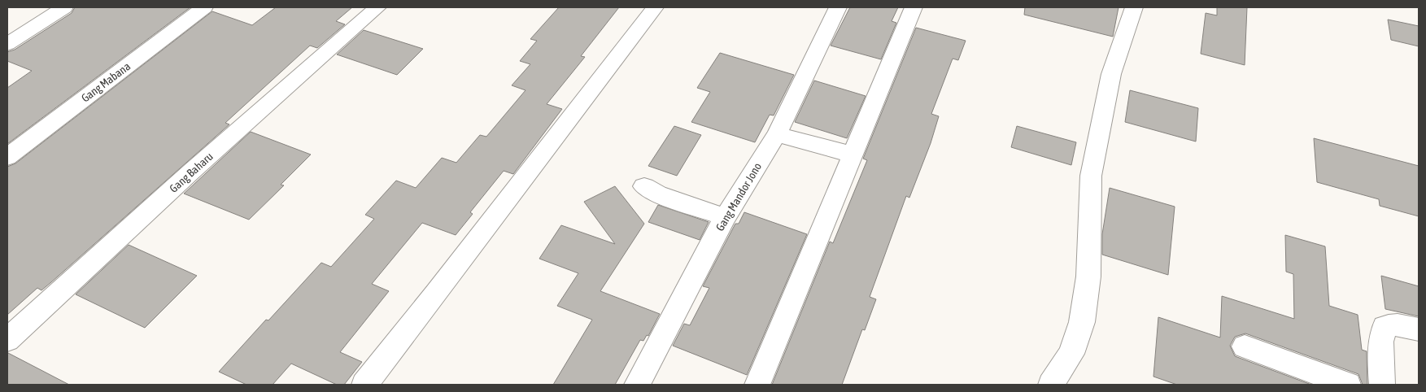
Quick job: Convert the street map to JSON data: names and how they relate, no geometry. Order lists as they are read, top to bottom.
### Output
{
  "streets": {
    "street": ["Gang Mabana", "Gang Baharu", "Gang Mandor Jono"]
  }
}
